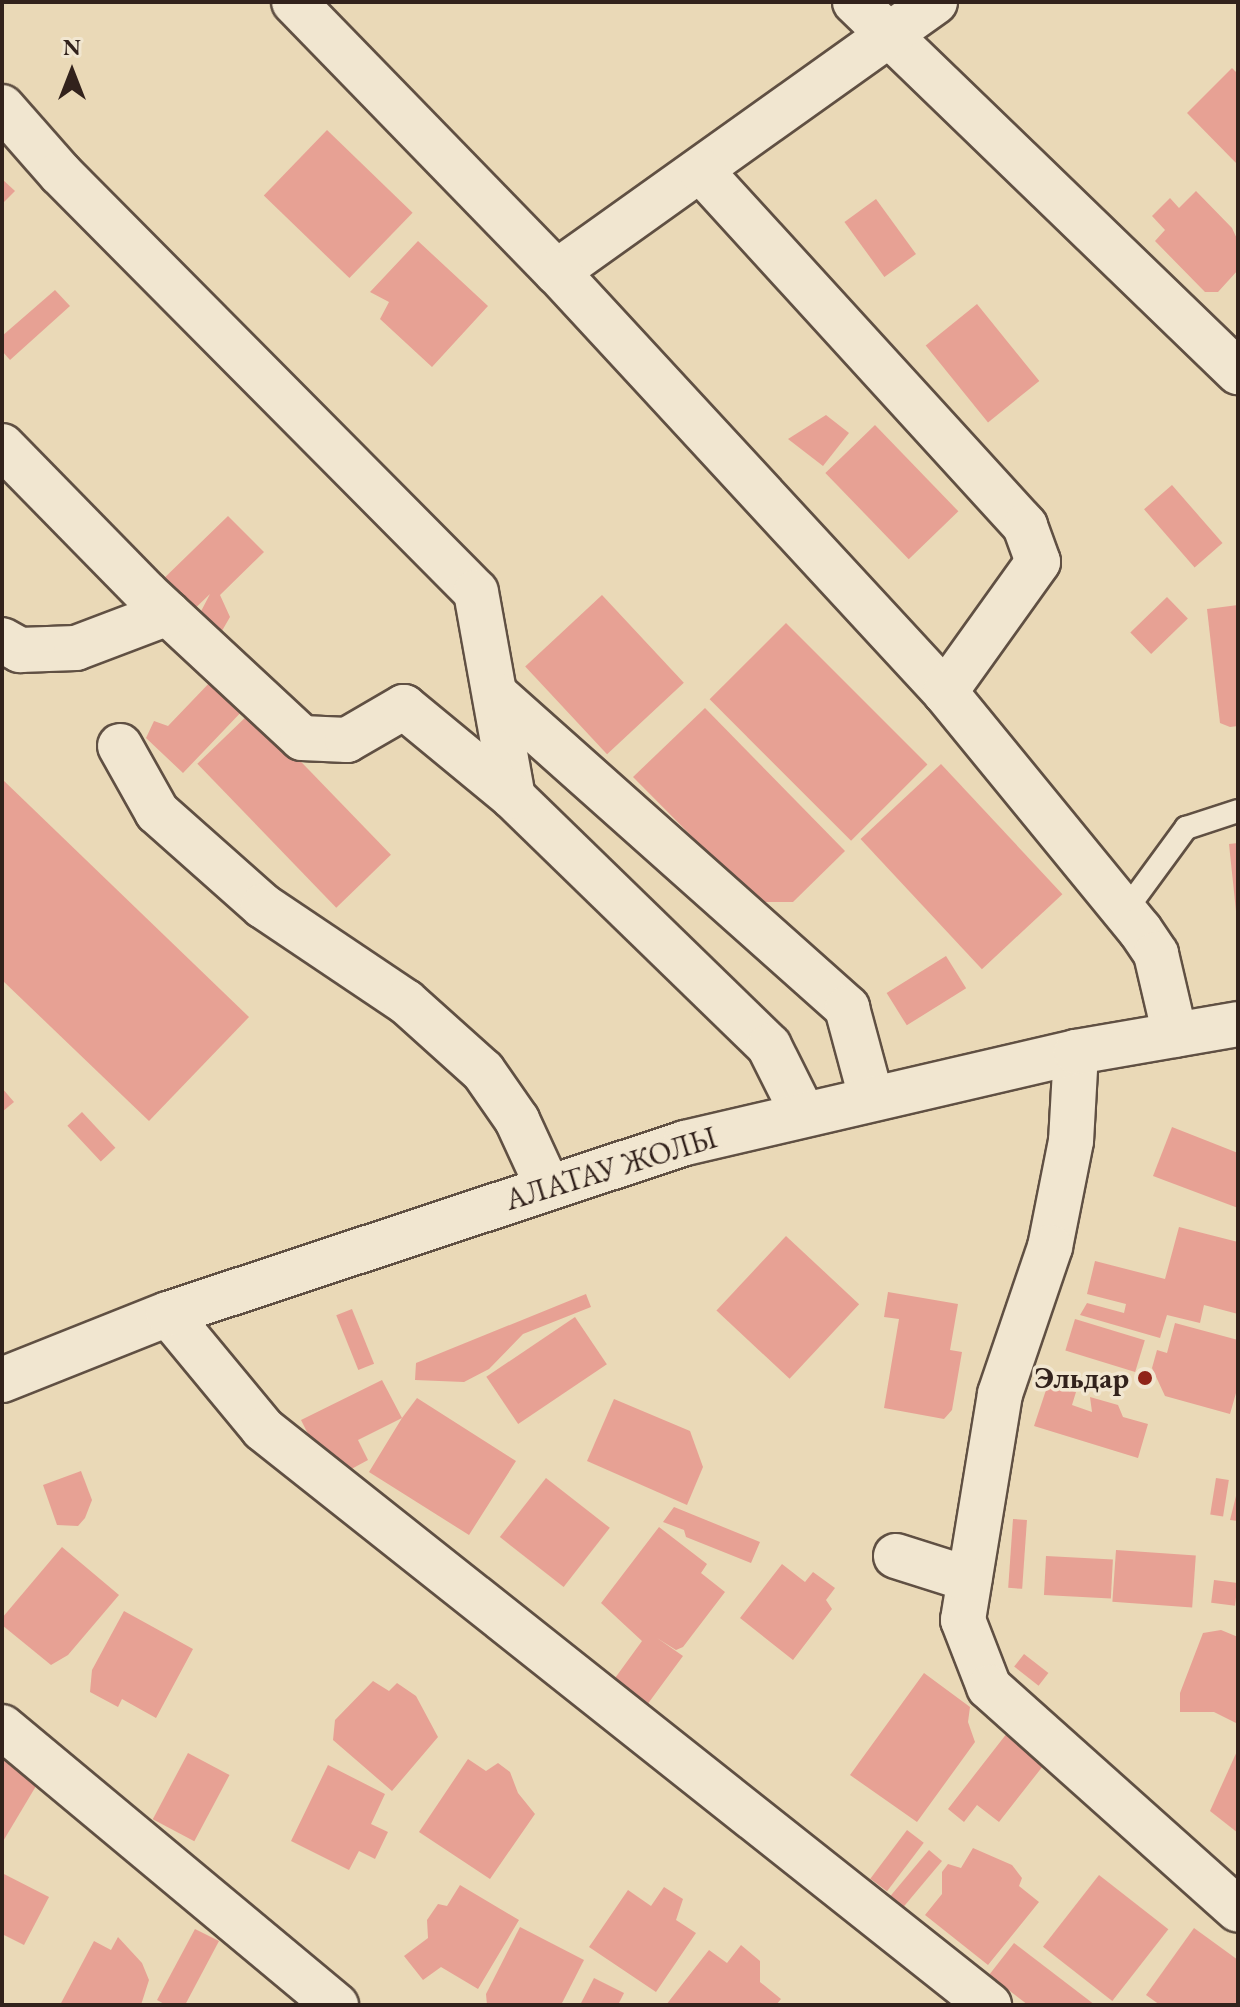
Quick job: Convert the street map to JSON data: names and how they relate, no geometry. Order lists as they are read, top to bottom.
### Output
{
  "streets": {
    "street": ["АЛАТАУ ЖОЛЫ"]
  },
  "places": ["Эльдар"],
  "north": "top"
}
